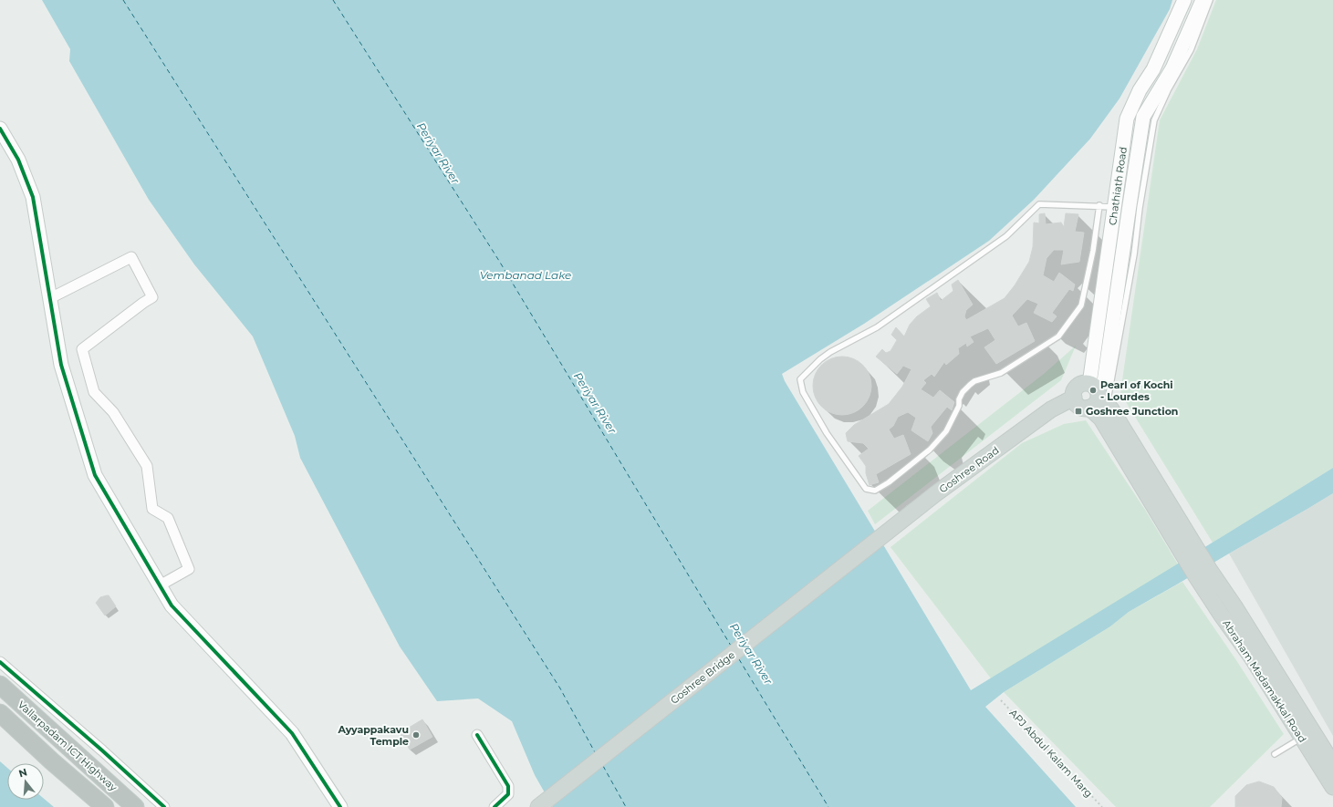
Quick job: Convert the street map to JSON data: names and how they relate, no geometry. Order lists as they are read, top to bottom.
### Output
{
  "streets": {
    "highway": ["Vallarpadam ICT Highway"],
    "main road": [
      "Chathiath Road",
      "Goshree Road",
      "Goshree Bridge",
      "Abraham Madamakkal Road"
    ],
    "path": ["APJ Abdul Kalam Marg"]
  },
  "crossings": [
    ["Chathiath Road", "Goshree Road"],
    ["Goshree Road", "Goshree Bridge"]
  ],
  "water": ["Periyar River", "Vembanad Lake"],
  "places": {
    "other": ["Pearl of Kochi - Lourdes", "Ayyappakavu Temple"],
    "transit": ["Goshree Junction"]
  },
  "north": "top"
}
